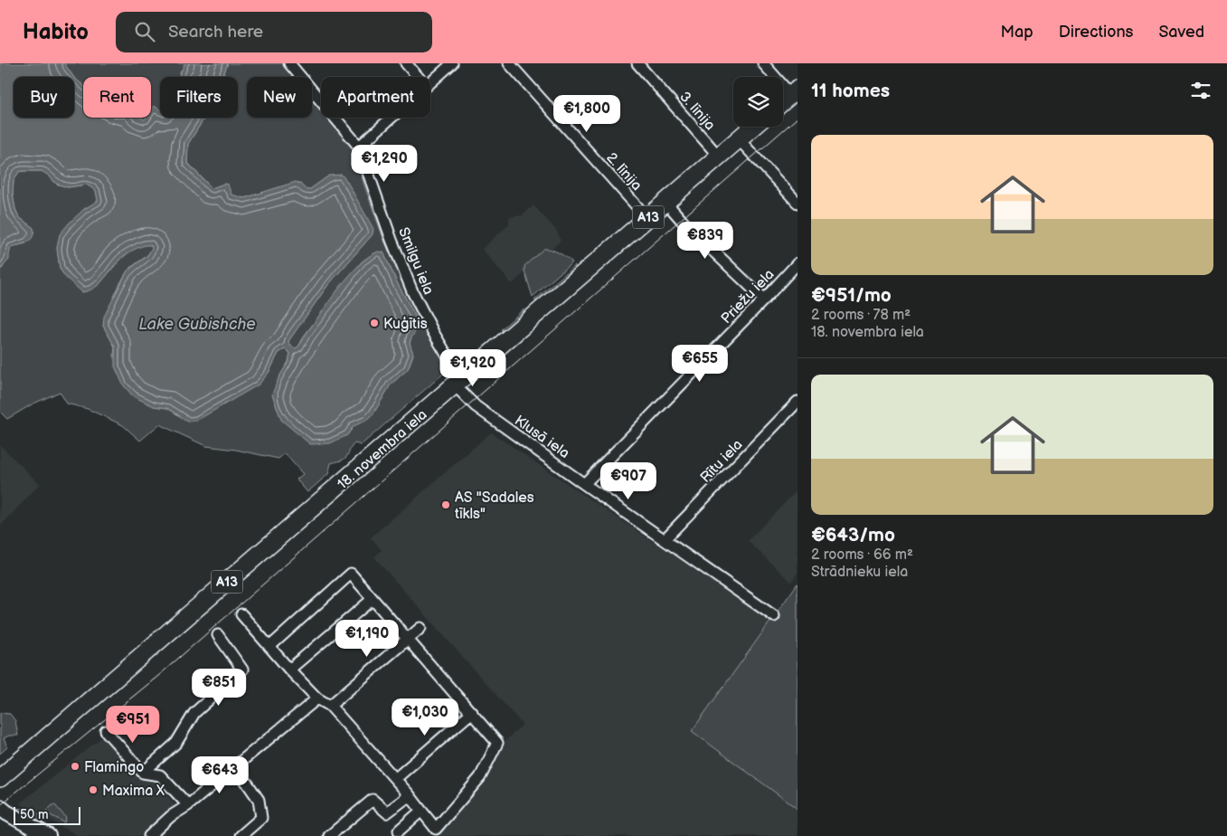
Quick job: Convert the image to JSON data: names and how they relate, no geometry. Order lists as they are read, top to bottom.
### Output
{
  "streets": {
    "main road": ["A13", "18. novembra iela"],
    "street": [
      "3. līnija",
      "2. līnija",
      "Smilgu iela",
      "Priežu iela",
      "Klusā iela",
      "Rītu iela"
    ]
  },
  "crossings": [
    ["3. līnija", "18. novembra iela"],
    ["2. līnija", "18. novembra iela"],
    ["Smilgu iela", "Klusā iela"],
    ["Smilgu iela", "18. novembra iela"],
    ["Priežu iela", "Klusā iela"],
    ["Klusā iela", "18. novembra iela"],
    ["Klusā iela", "Rītu iela"]
  ],
  "water": ["Lake Gubishche"],
  "places": [
    "Kuģītis",
    "AS \"Sadales tīkls\"",
    "Flamingo",
    "Maxima X"
  ],
  "scale_bar": "50 m",
  "page": {
    "header": "Habito",
    "search": "Search here",
    "nav": ["Map", "Directions", "Saved"],
    "heading": "11 homes",
    "chip": [
      "Buy",
      "Rent",
      "Filters",
      "New",
      "Apartment"
    ],
    "price": [
      "€1,800",
      "€1,290",
      "€839",
      "€655",
      "€1,920",
      "€907",
      "€1,190",
      "€851",
      "€1,030",
      "€951",
      "€643"
    ],
    "list": [
      {
        "name": "€951/mo",
        "note": "2 rooms · 78 m² · 18. novembra iela"
      },
      {
        "name": "€643/mo",
        "note": "2 rooms · 66 m² · Strādnieku iela"
      }
    ],
    "scale": "50 m"
  }
}
